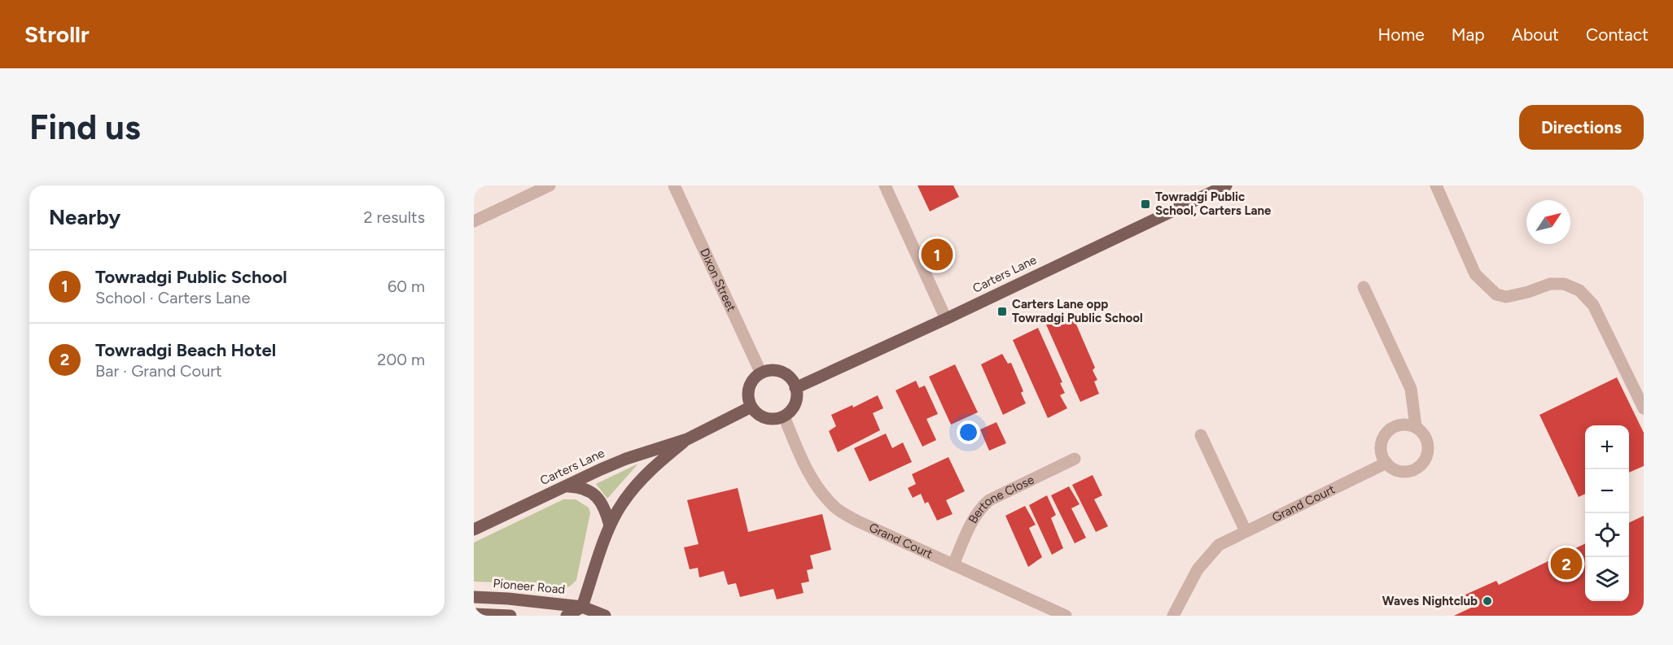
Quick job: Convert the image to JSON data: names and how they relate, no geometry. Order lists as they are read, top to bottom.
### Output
{
  "streets": {
    "main road": ["Carters Lane", "Pioneer Road"],
    "street": ["Dixon Street", "Bertone Close", "Grand Court"]
  },
  "crossings": [
    ["Carters Lane", "Dixon Street"],
    ["Carters Lane", "Grand Court"],
    ["Carters Lane", "Pioneer Road"],
    ["Dixon Street", "Grand Court"],
    ["Bertone Close", "Grand Court"]
  ],
  "places": {
    "transit": ["Towradgi Public School, Carters Lane", "Carters Lane opp Towradgi Public School"],
    "other": ["Waves Nightclub"]
  },
  "north": "top right",
  "page": {
    "header": "Strollr",
    "nav": [
      "Home",
      "Map",
      "About",
      "Contact"
    ],
    "buttons": "Directions",
    "title": "Find us",
    "heading": ["Nearby", "2 results"],
    "pins": ["1", "2"],
    "list": [
      {
        "mark": "1",
        "name": "Towradgi Public School",
        "note": "School · Carters Lane",
        "value": "60 m"
      },
      {
        "mark": "2",
        "name": "Towradgi Beach Hotel",
        "note": "Bar · Grand Court",
        "value": "200 m"
      }
    ],
    "map_buttons": ["+", "−"]
  }
}
